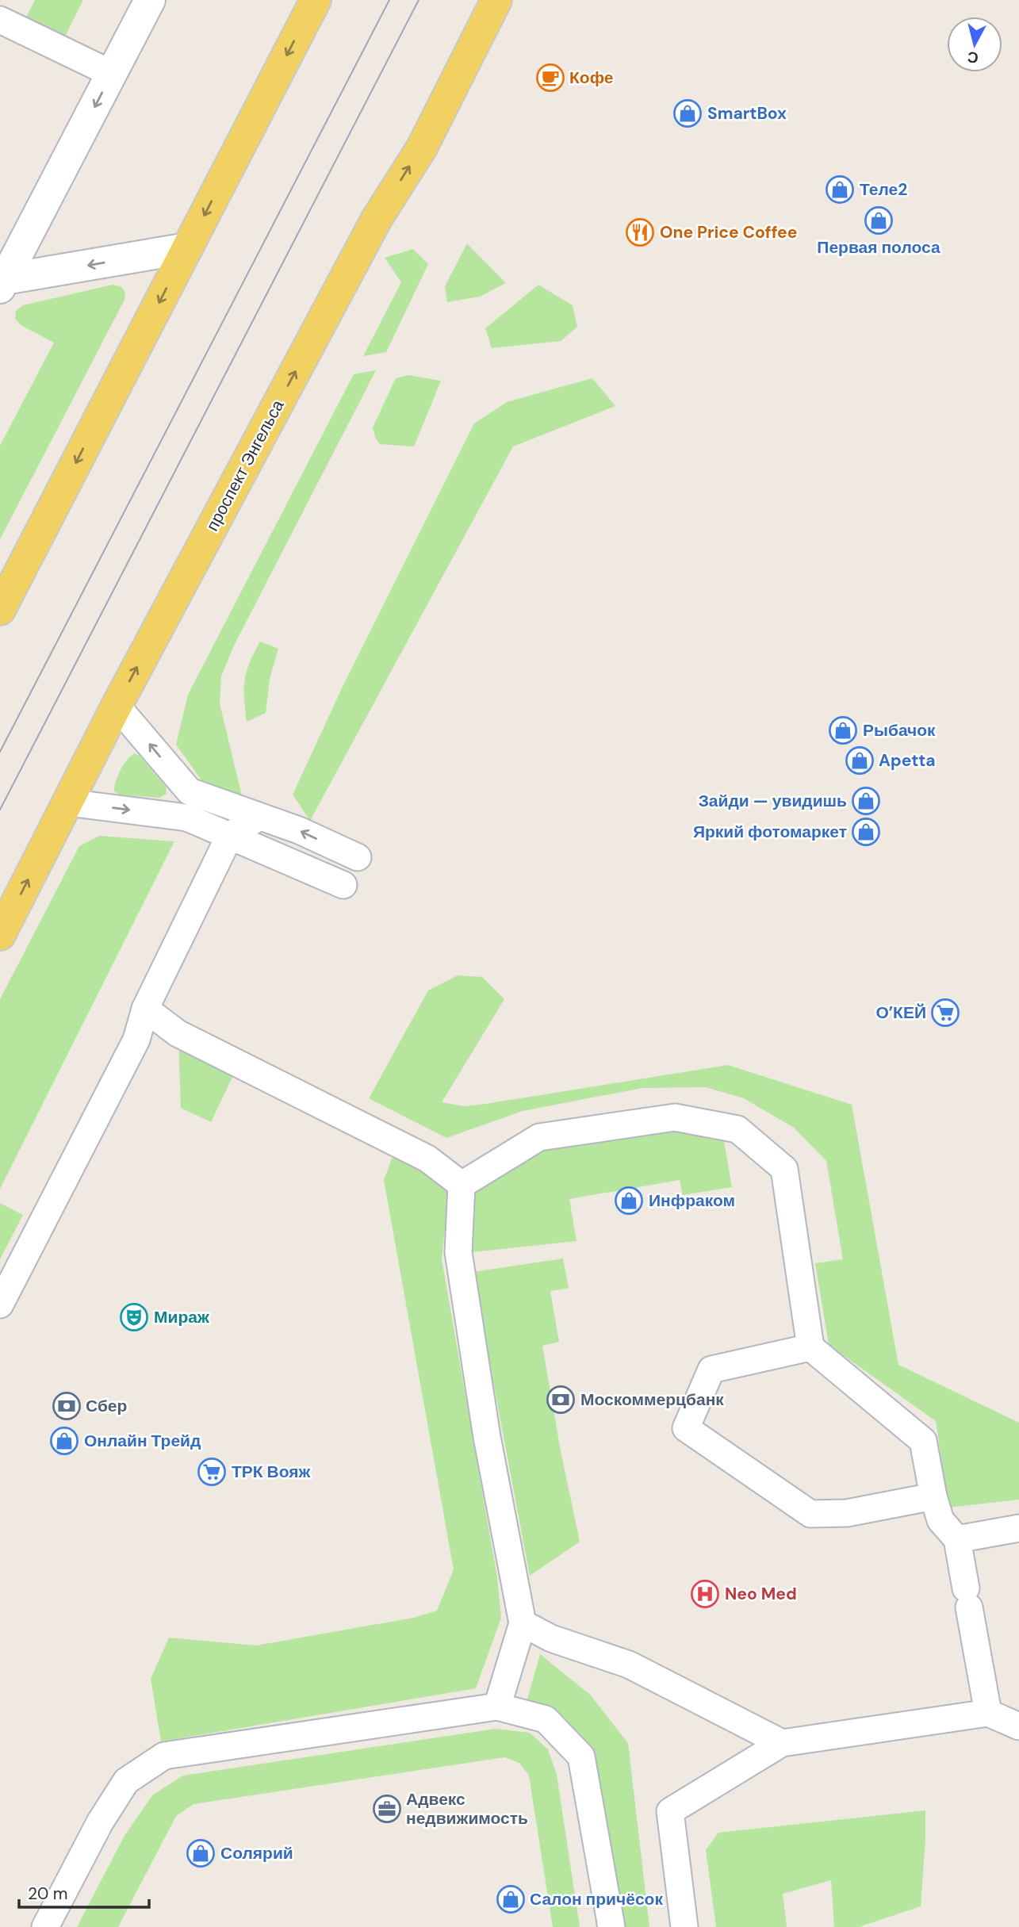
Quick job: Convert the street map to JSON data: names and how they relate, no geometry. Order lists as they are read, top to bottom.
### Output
{
  "streets": {
    "main road": ["проспект Энгельса"]
  },
  "places": {
    "cafe": ["Кофе"],
    "shop": [
      "SmartBox",
      "Теле2",
      "Первая полоса",
      "Рыбачок",
      "Apetta",
      "Зайди — увидишь",
      "Яркий фотомаркет",
      "Инфраком",
      "Онлайн Трейд",
      "Солярий",
      "Салон причёсок"
    ],
    "restaurant": ["One Price Coffee"],
    "supermarket": ["О’КЕЙ", "ТРК Вояж"],
    "theatre": ["Мираж"],
    "bank": ["Москоммерцбанк", "Сбер"],
    "hospital": ["Neo Med"],
    "office": ["Адвекс недвижимость"]
  },
  "scale_bar": "20 m",
  "north": "bottom"
}
